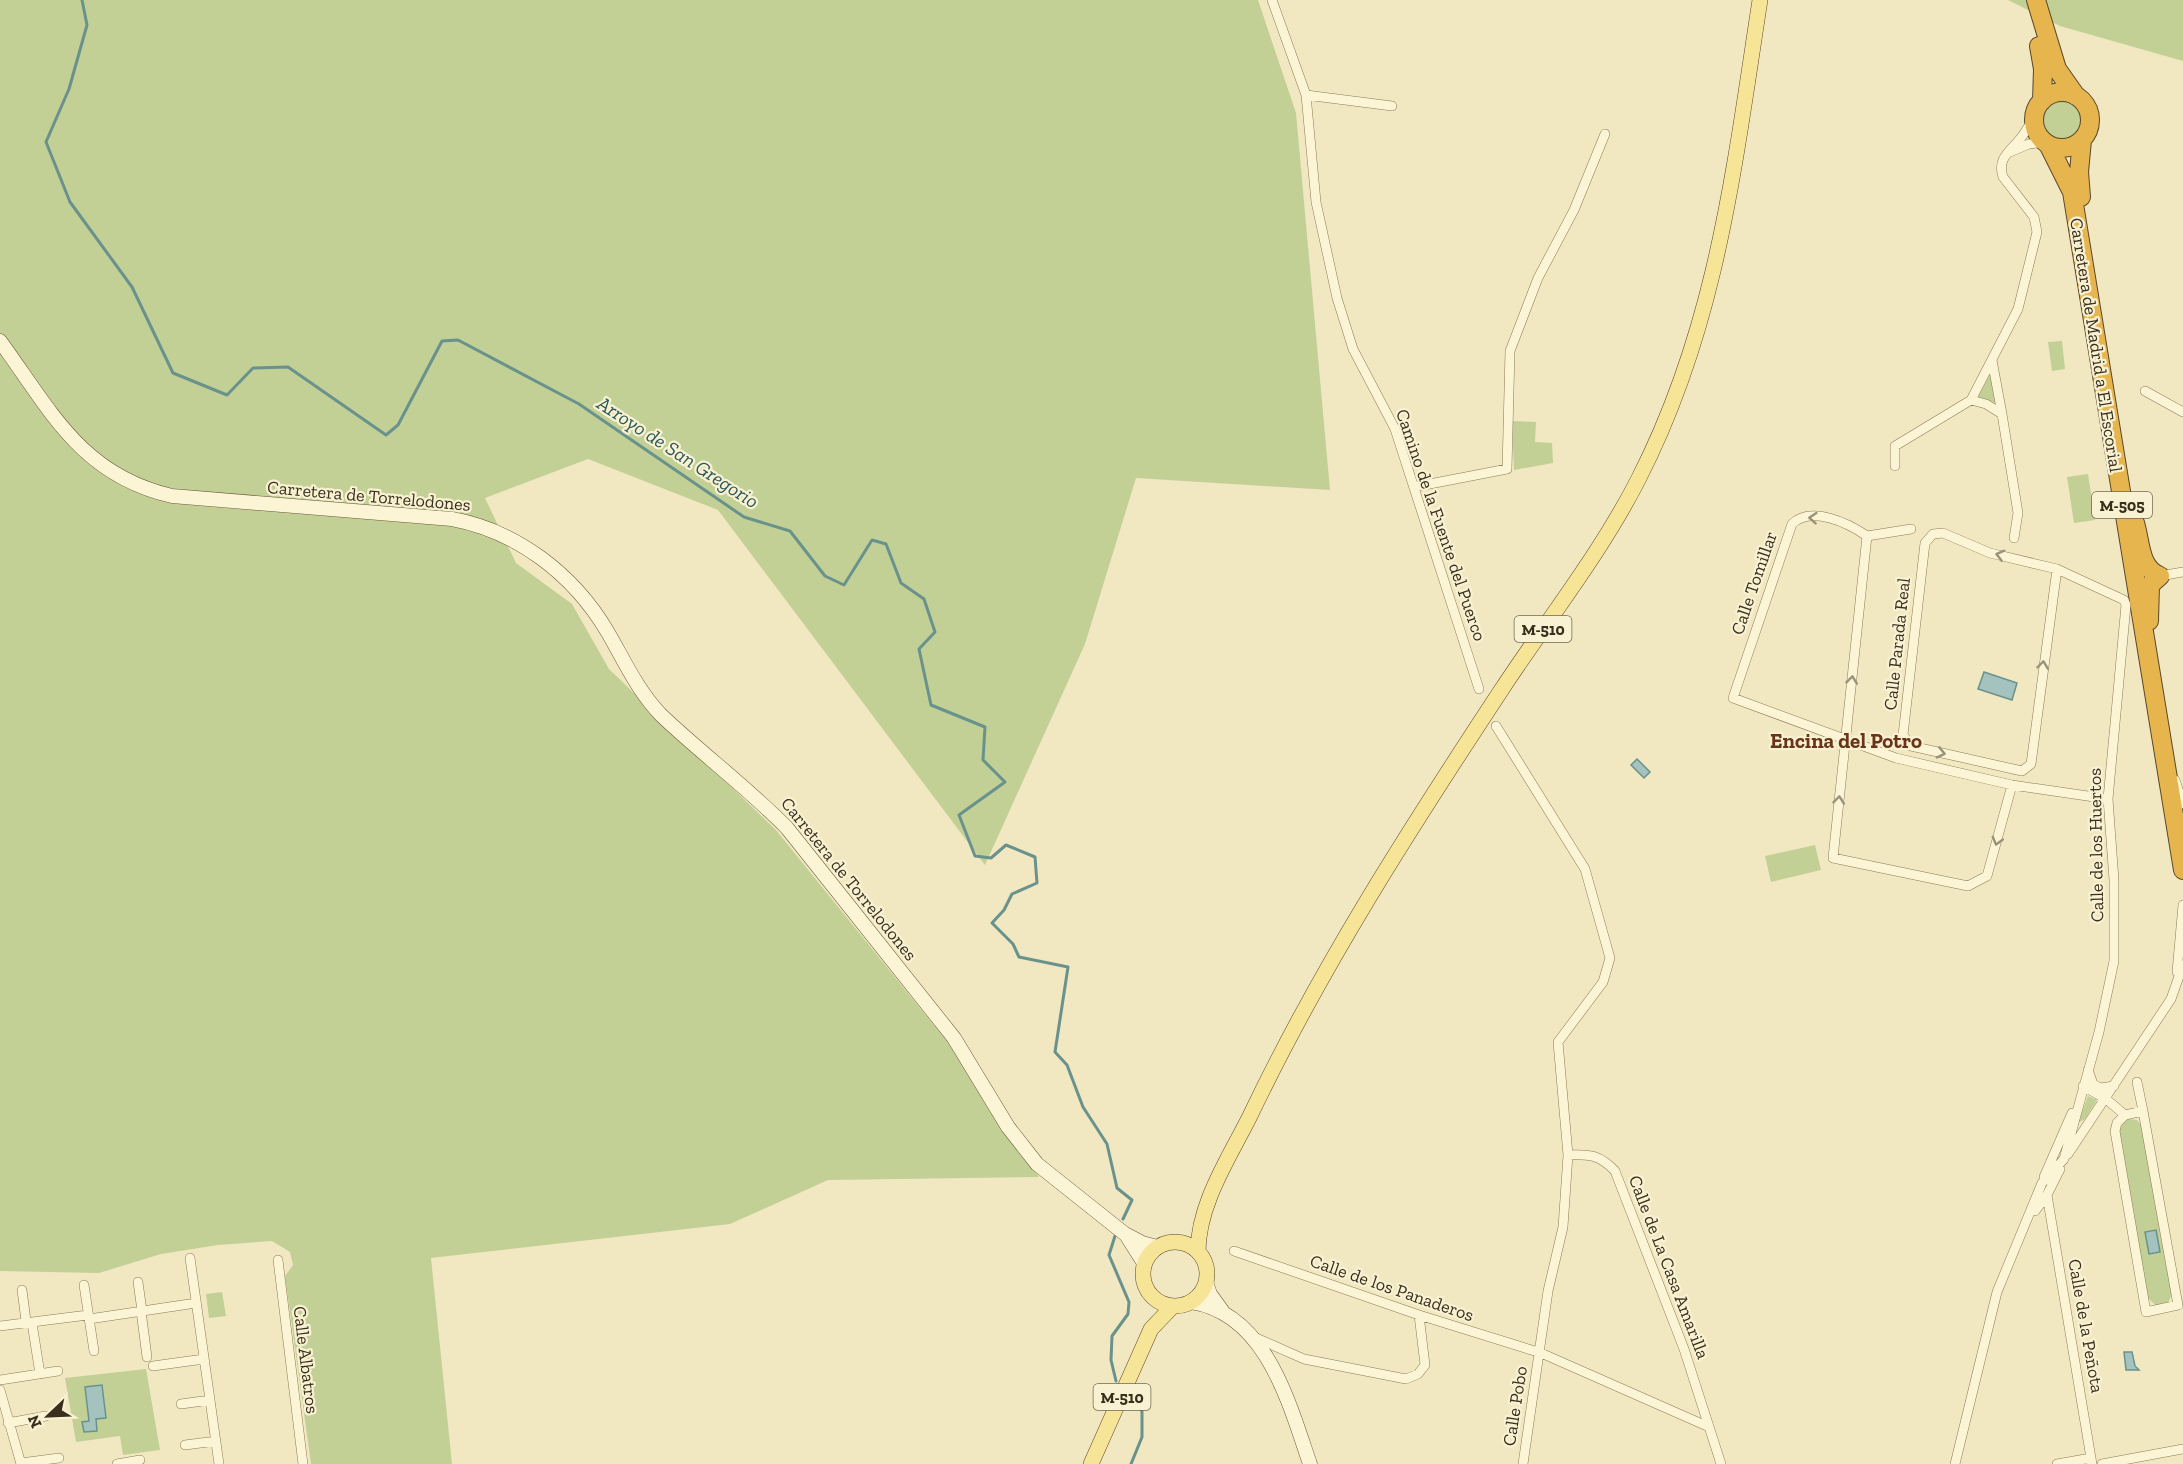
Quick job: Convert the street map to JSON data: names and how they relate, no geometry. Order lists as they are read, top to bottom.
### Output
{
  "streets": {
    "highway": ["Carretera de Madrid a El Escorial", "M-505"],
    "main road": ["Carretera de Torrelodones", "M-510"],
    "street": [
      "Camino de la Fuente del Puerco",
      "Calle Tomillar",
      "Calle Parada Real",
      "Calle de los Huertos",
      "Calle de La Casa Amarilla",
      "Calle de los Panaderos",
      "Calle de la Peñota",
      "Calle Albatros",
      "Calle Pobo"
    ]
  },
  "crossings": [
    ["Carretera de Madrid a El Escorial", "M-505"],
    ["Carretera de Torrelodones", "M-510"],
    ["Calle Parada Real", "Calle de los Huertos"],
    ["Calle de La Casa Amarilla", "Calle Pobo"],
    ["Calle de los Panaderos", "Calle Pobo"]
  ],
  "districts": ["Encina del Potro"],
  "water": ["Arroyo de San Gregorio"],
  "north": "bottom left"
}
